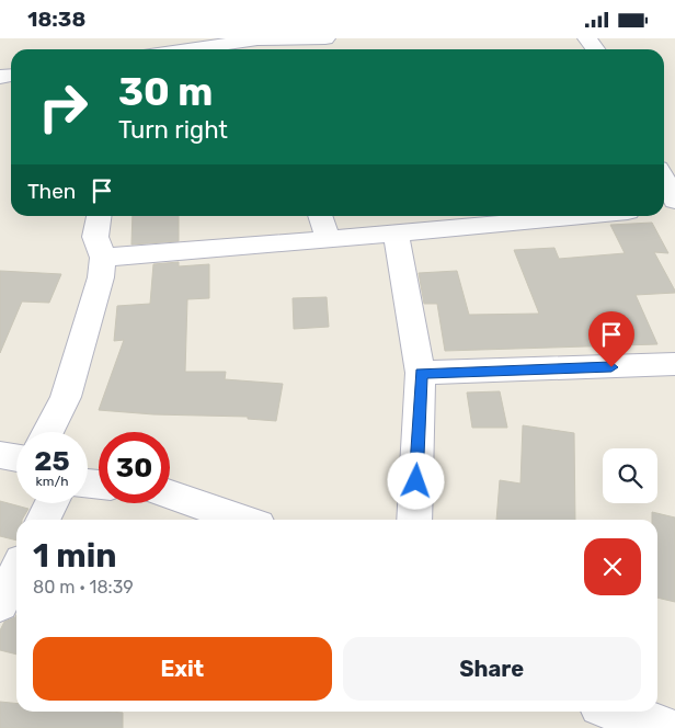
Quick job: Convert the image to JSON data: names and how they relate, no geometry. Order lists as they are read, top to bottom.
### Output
{
  "page": {
    "status": "18:38",
    "turn": ["30 m", "Turn right"],
    "then": "Then",
    "speed": "25 km/h",
    "limit": "30",
    "heading": ["1 min", "80 m · 18:39"],
    "buttons": ["Exit", "Share"]
  }
}
